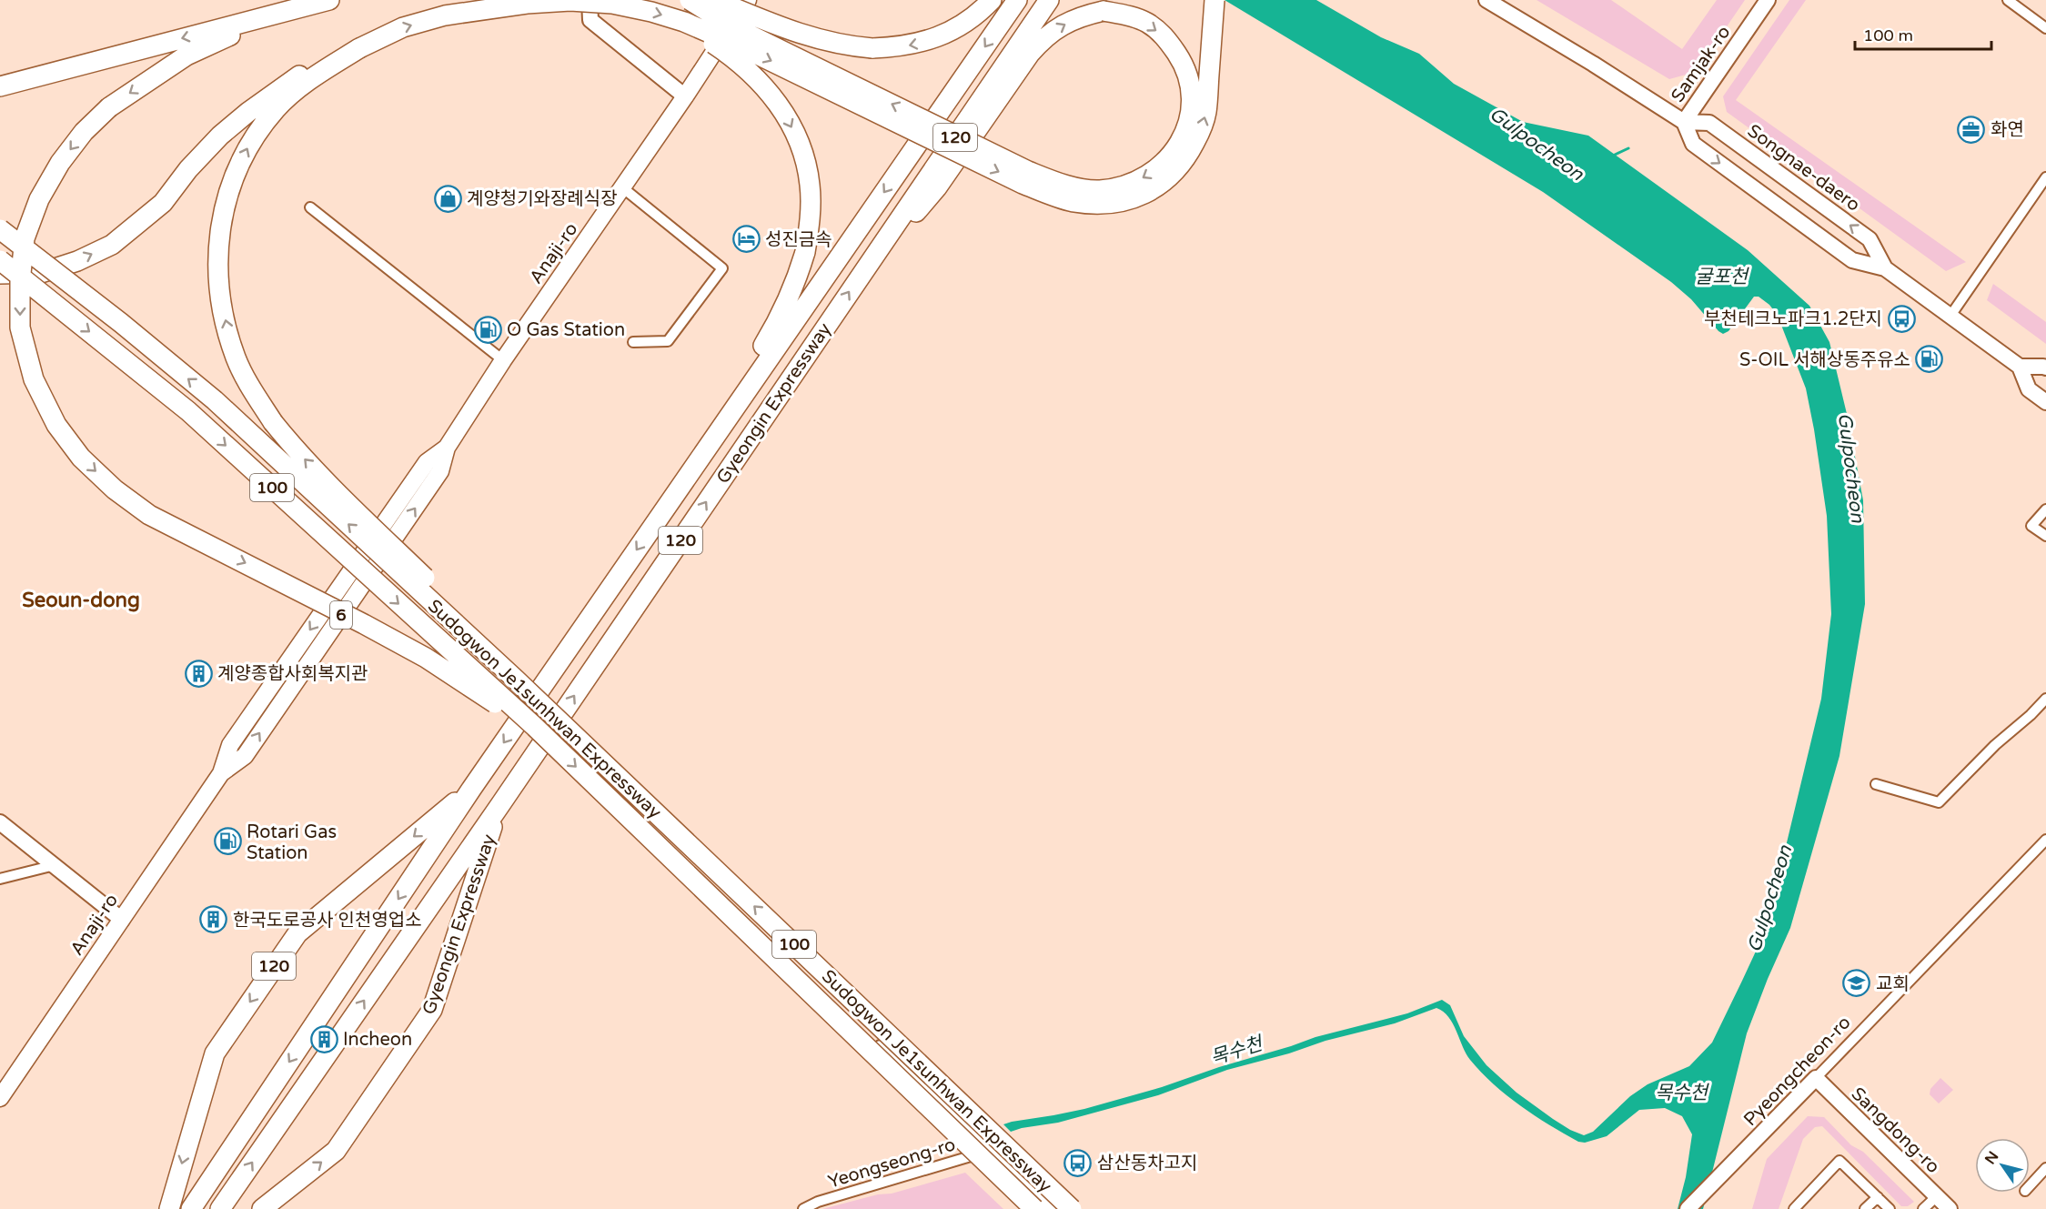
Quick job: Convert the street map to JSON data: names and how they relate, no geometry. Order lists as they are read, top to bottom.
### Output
{
  "streets": {
    "highway": [
      "120",
      "Gyeongin Expressway",
      "100",
      "Sudogwon Je1sunhwan Expressway"
    ],
    "main road": ["Anaji-ro", "6"],
    "street": [
      "Samjak-ro",
      "Songnae-daero",
      "Pyeongcheon-ro",
      "Sangdong-ro",
      "Yeongseong-ro"
    ]
  },
  "crossings": [
    ["Samjak-ro", "Songnae-daero"],
    ["Pyeongcheon-ro", "Sangdong-ro"]
  ],
  "districts": ["Seoun-dong"],
  "water": ["Gulpocheon", "굴포천", "목수천"],
  "places": {
    "office": ["화연"],
    "shop": ["계양청기와장례식장"],
    "hotel": ["성진금속"],
    "bus stop": ["부천테크노파크1.2단지", "삼산동차고지"],
    "fuel station": ["O Gas Station", "S-OIL 서해상동주유소", "Rotari Gas Station"],
    "building": ["계양종합사회복지관", "한국도로공사 인천영업소", "Incheon"],
    "school or university": ["교회"]
  },
  "scale_bar": "100 m",
  "north": "top left"
}
